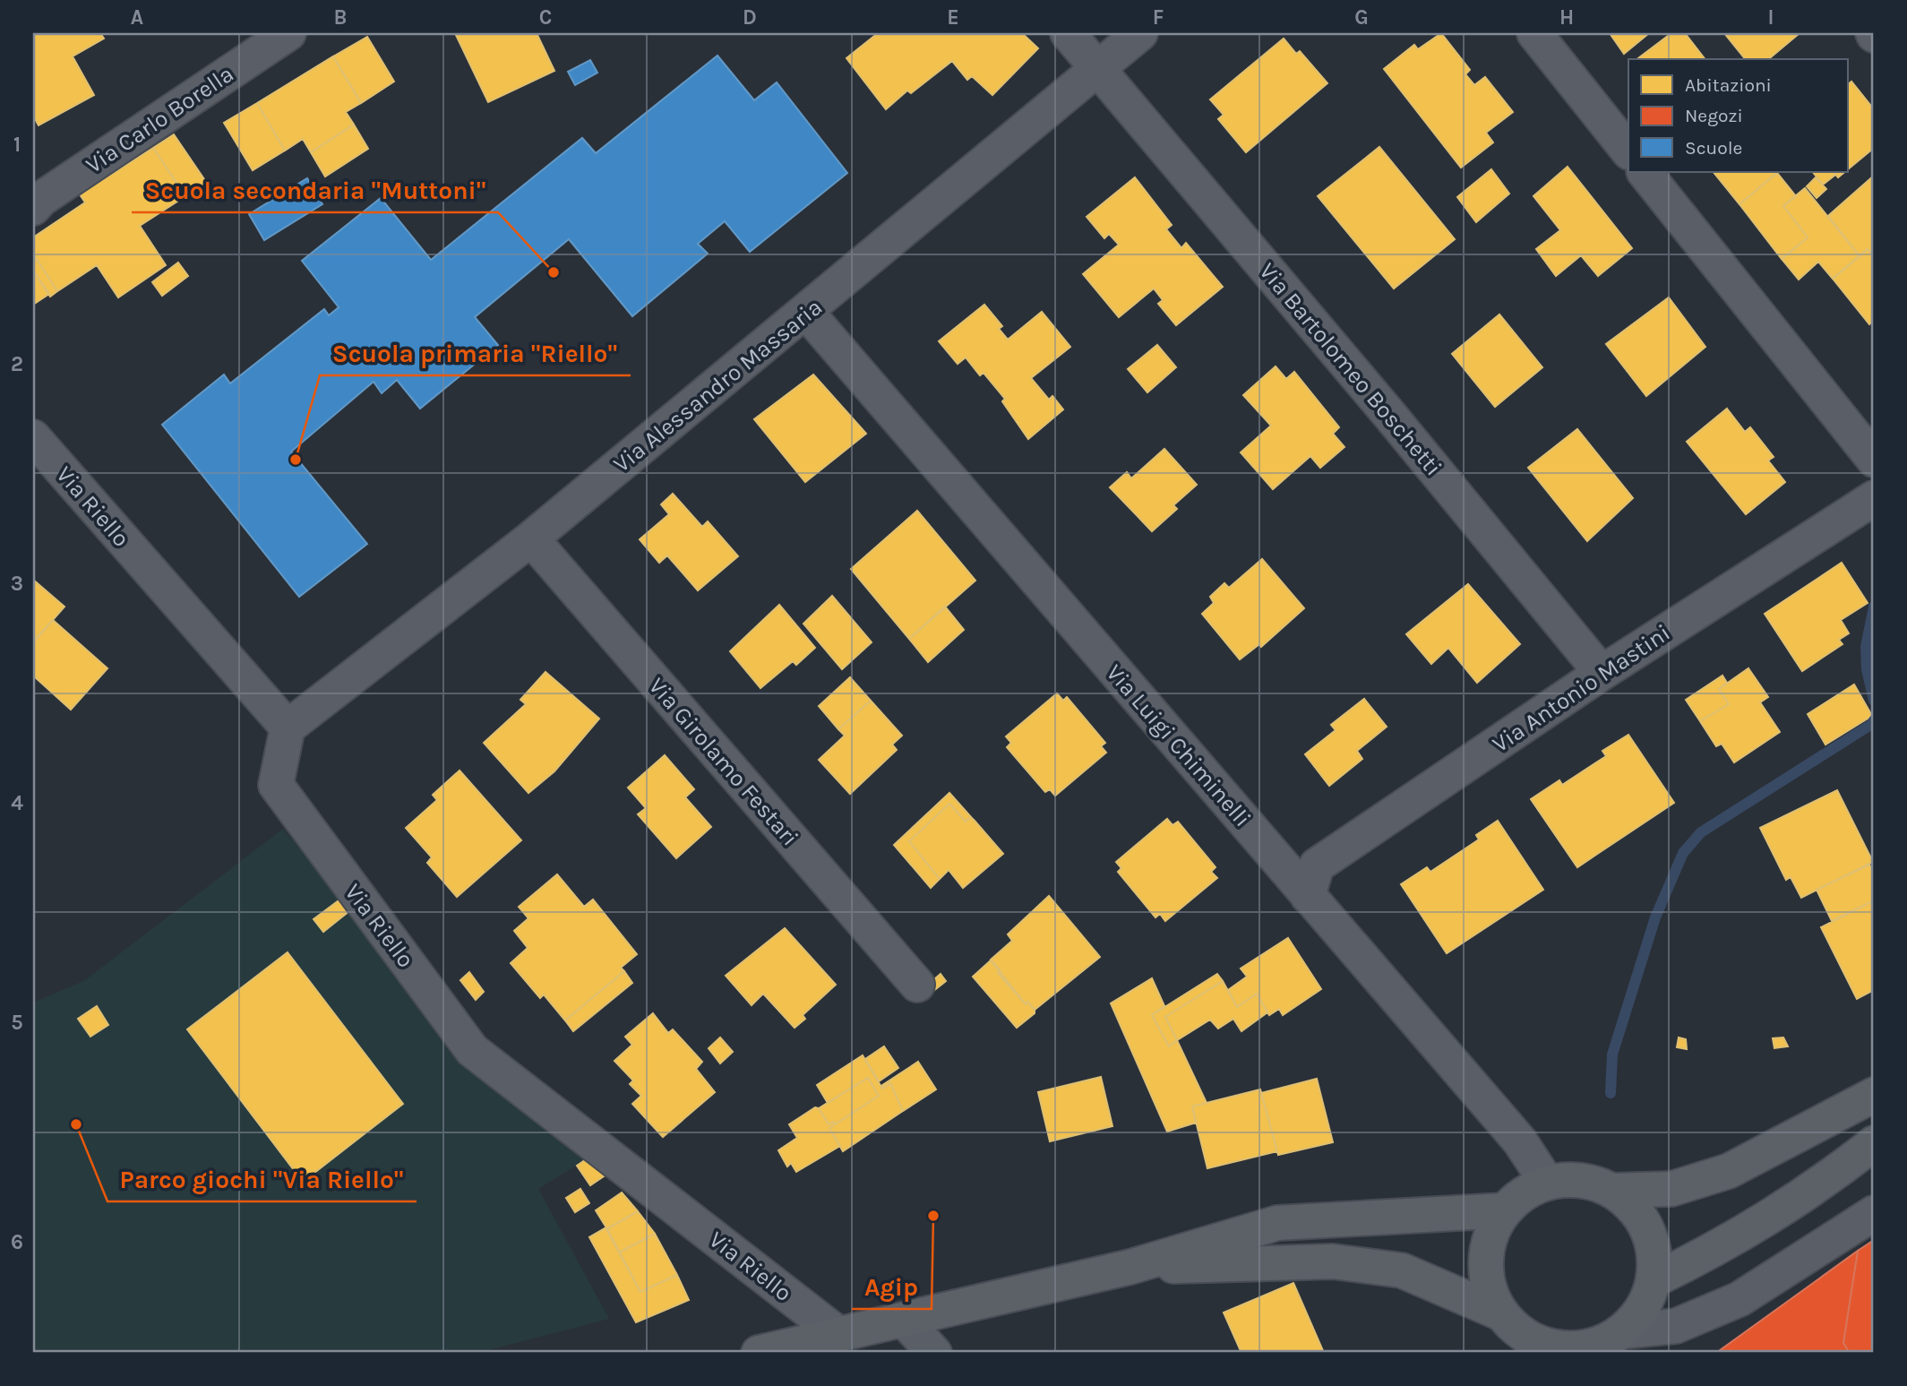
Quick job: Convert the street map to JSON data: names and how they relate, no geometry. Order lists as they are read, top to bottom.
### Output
{
  "streets": {
    "street": [
      "Via Carlo Borella",
      "Via Bartolomeo Boschetti",
      "Via Alessandro Massaria",
      "Via Riello",
      "Via Antonio Mastini",
      "Via Luigi Chiminelli",
      "Via Girolamo Festari"
    ]
  },
  "crossings": [
    ["Via Bartolomeo Boschetti", "Via Alessandro Massaria"],
    ["Via Bartolomeo Boschetti", "Via Antonio Mastini"],
    ["Via Alessandro Massaria", "Via Riello"],
    ["Via Alessandro Massaria", "Via Luigi Chiminelli"],
    ["Via Alessandro Massaria", "Via Girolamo Festari"],
    ["Via Antonio Mastini", "Via Luigi Chiminelli"]
  ],
  "places": [
    "Scuola secondaria \"Muttoni\"",
    "Scuola primaria \"Riello\"",
    "Parco giochi \"Via Riello\"",
    "Agip"
  ],
  "legend": ["Abitazioni", "Negozi", "Scuole"],
  "grid": {
    "columns": [
      "A",
      "B",
      "C",
      "D",
      "E",
      "F",
      "G",
      "H",
      "I"
    ],
    "rows": [
      "1",
      "2",
      "3",
      "4",
      "5",
      "6"
    ]
  }
}
